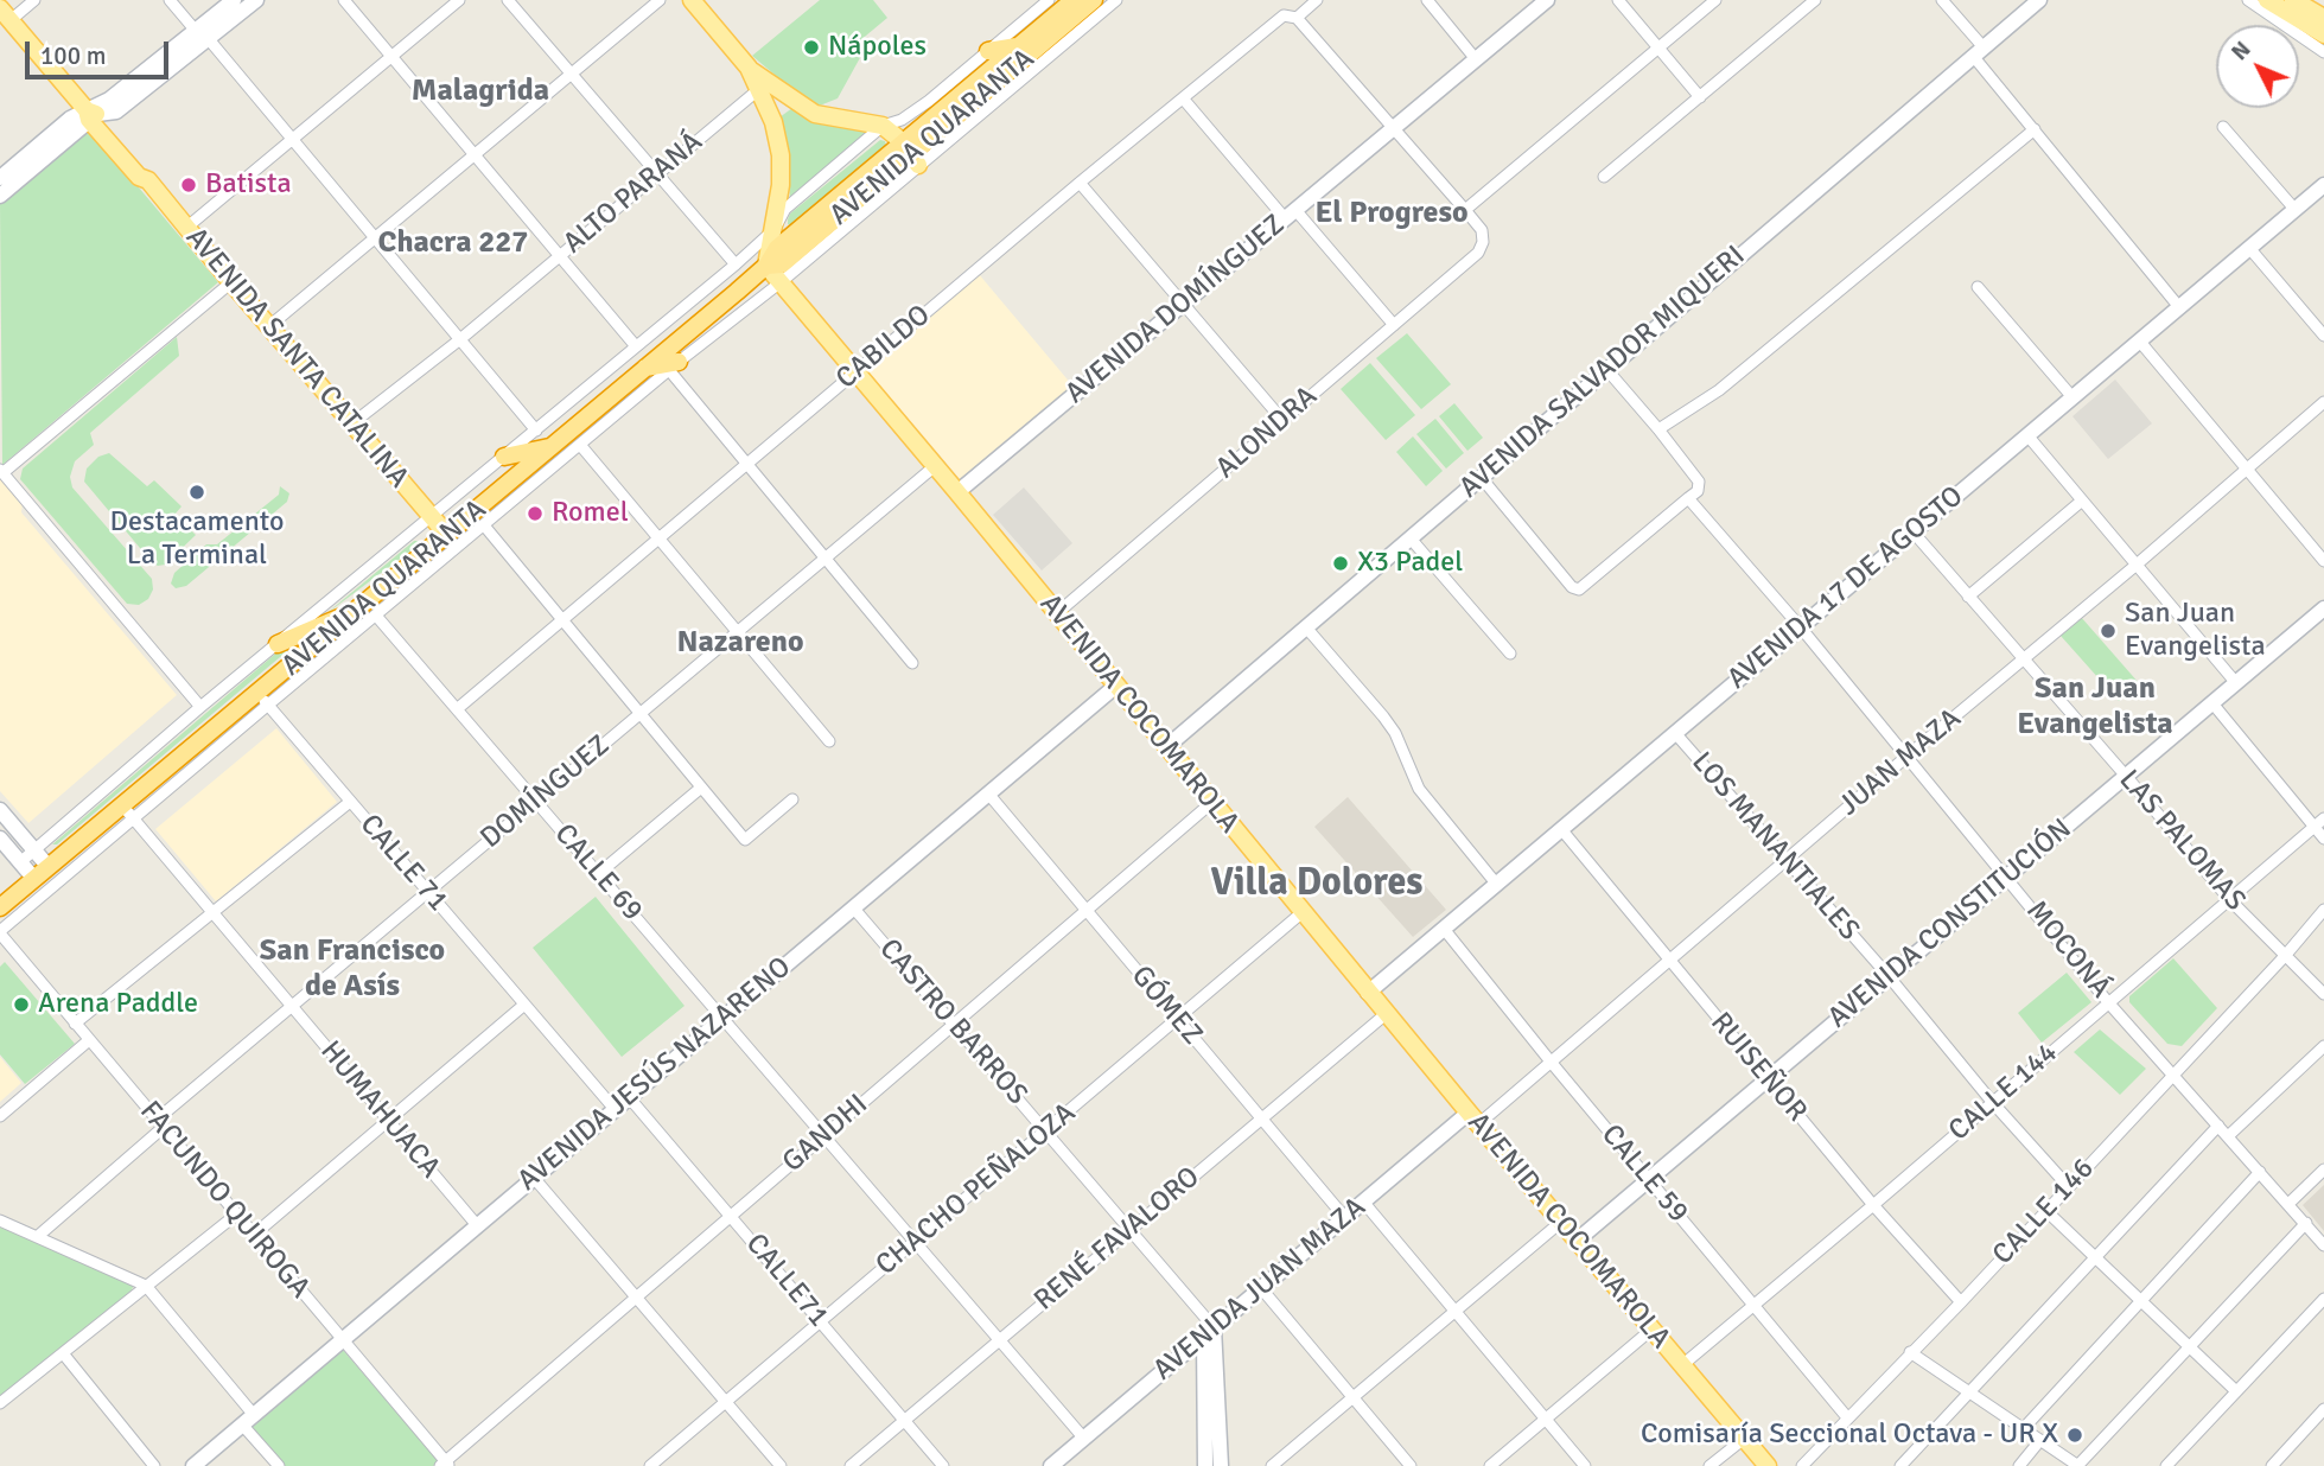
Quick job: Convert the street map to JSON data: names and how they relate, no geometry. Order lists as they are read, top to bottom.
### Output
{
  "streets": {
    "highway": ["AVENIDA QUARANTA"],
    "main road": [
      "AVENIDA DOMÍNGUEZ",
      "AVENIDA SANTA CATALINA",
      "AVENIDA SALVADOR MIQUERI",
      "AVENIDA 17 DE AGOSTO",
      "AVENIDA COCOMAROLA",
      "AVENIDA CONSTITUCIÓN",
      "AVENIDA JESÚS NAZARENO",
      "AVENIDA JUAN MAZA"
    ],
    "street": [
      "ALTO PARANÁ",
      "CABILDO",
      "ALONDRA",
      "JUAN MAZA",
      "DOMÍNGUEZ",
      "LAS PALOMAS",
      "LOS MANANTIALES",
      "CALLE 71",
      "CALLE 69",
      "MOCONÁ",
      "GÓMEZ",
      "CASTRO BARROS",
      "RUISEÑOR",
      "CALLE 144",
      "HUMAHUACA",
      "GANDHI",
      "CALLE 59",
      "CHACHO PEÑALOZA",
      "FACUNDO QUIROGA",
      "CALLE 146",
      "RENÉ FAVALORO",
      "CALLE71"
    ]
  },
  "crossings": [
    ["AVENIDA QUARANTA", "AVENIDA SANTA CATALINA"],
    ["AVENIDA QUARANTA", "AVENIDA COCOMAROLA"],
    ["AVENIDA QUARANTA", "CALLE 71"],
    ["AVENIDA QUARANTA", "HUMAHUACA"],
    ["ALTO PARANÁ", "AVENIDA SANTA CATALINA"],
    ["AVENIDA DOMÍNGUEZ", "AVENIDA COCOMAROLA"],
    ["CABILDO", "AVENIDA COCOMAROLA"],
    ["CABILDO", "CALLE 69"],
    ["AVENIDA SALVADOR MIQUERI", "AVENIDA COCOMAROLA"],
    ["AVENIDA SALVADOR MIQUERI", "MOCONÁ"],
    ["ALONDRA", "AVENIDA COCOMAROLA"],
    ["AVENIDA 17 DE AGOSTO", "AVENIDA COCOMAROLA"],
    ["AVENIDA 17 DE AGOSTO", "LAS PALOMAS"],
    ["AVENIDA 17 DE AGOSTO", "LOS MANANTIALES"],
    ["AVENIDA 17 DE AGOSTO", "MOCONÁ"],
    ["AVENIDA 17 DE AGOSTO", "RUISEÑOR"],
    ["AVENIDA 17 DE AGOSTO", "CALLE 59"],
    ["AVENIDA COCOMAROLA", "JUAN MAZA"],
    ["AVENIDA COCOMAROLA", "DOMÍNGUEZ"],
    ["AVENIDA COCOMAROLA", "AVENIDA CONSTITUCIÓN"],
    ["AVENIDA COCOMAROLA", "AVENIDA JESÚS NAZARENO"],
    ["AVENIDA COCOMAROLA", "CALLE 144"],
    ["AVENIDA COCOMAROLA", "GANDHI"],
    ["AVENIDA COCOMAROLA", "CHACHO PEÑALOZA"],
    ["AVENIDA COCOMAROLA", "RENÉ FAVALORO"],
    ["AVENIDA COCOMAROLA", "AVENIDA JUAN MAZA"],
    ["JUAN MAZA", "LAS PALOMAS"],
    ["JUAN MAZA", "LOS MANANTIALES"],
    ["JUAN MAZA", "MOCONÁ"],
    ["JUAN MAZA", "RUISEÑOR"],
    ["JUAN MAZA", "CALLE 59"],
    ["JUAN MAZA", "AVENIDA JUAN MAZA"],
    ["DOMÍNGUEZ", "CALLE 71"],
    ["DOMÍNGUEZ", "CALLE 69"],
    ["DOMÍNGUEZ", "HUMAHUACA"],
    ["DOMÍNGUEZ", "FACUNDO QUIROGA"],
    ["LAS PALOMAS", "AVENIDA CONSTITUCIÓN"],
    ["LAS PALOMAS", "CALLE 144"],
    ["LAS PALOMAS", "CALLE 146"],
    ["LOS MANANTIALES", "AVENIDA CONSTITUCIÓN"],
    ["LOS MANANTIALES", "CALLE 144"],
    ["LOS MANANTIALES", "CALLE 146"],
    ["CALLE 71", "AVENIDA JESÚS NAZARENO"],
    ["CALLE 69", "AVENIDA JESÚS NAZARENO"],
    ["CALLE 69", "GANDHI"],
    ["CALLE 69", "CHACHO PEÑALOZA"],
    ["CALLE 69", "RENÉ FAVALORO"],
    ["CALLE 69", "AVENIDA JUAN MAZA"],
    ["AVENIDA CONSTITUCIÓN", "MOCONÁ"],
    ["AVENIDA CONSTITUCIÓN", "RUISEÑOR"],
    ["AVENIDA CONSTITUCIÓN", "CALLE 59"],
    ["MOCONÁ", "CALLE 144"],
    ["MOCONÁ", "CALLE 146"],
    ["GÓMEZ", "AVENIDA JESÚS NAZARENO"],
    ["GÓMEZ", "GANDHI"],
    ["GÓMEZ", "CHACHO PEÑALOZA"],
    ["GÓMEZ", "RENÉ FAVALORO"],
    ["GÓMEZ", "AVENIDA JUAN MAZA"],
    ["CASTRO BARROS", "AVENIDA JESÚS NAZARENO"],
    ["CASTRO BARROS", "GANDHI"],
    ["CASTRO BARROS", "CHACHO PEÑALOZA"],
    ["CASTRO BARROS", "RENÉ FAVALORO"],
    ["CASTRO BARROS", "AVENIDA JUAN MAZA"],
    ["RUISEÑOR", "CALLE 144"],
    ["RUISEÑOR", "CALLE 146"],
    ["AVENIDA JESÚS NAZARENO", "HUMAHUACA"],
    ["AVENIDA JESÚS NAZARENO", "FACUNDO QUIROGA"],
    ["AVENIDA JESÚS NAZARENO", "CALLE71"],
    ["CALLE 144", "CALLE 59"],
    ["GANDHI", "FACUNDO QUIROGA"],
    ["GANDHI", "CALLE71"],
    ["CALLE 59", "CALLE 146"],
    ["CHACHO PEÑALOZA", "CALLE71"],
    ["RENÉ FAVALORO", "CALLE71"]
  ],
  "districts": [
    "Malagrida",
    "El Progreso",
    "Chacra 227",
    "Nazareno",
    "San Juan Evangelista",
    "Villa Dolores",
    "San Francisco de Asís"
  ],
  "places": [
    "Nápoles",
    "Batista",
    "Destacamento La Terminal",
    "Romel",
    "X3 Padel",
    "San Juan Evangelista",
    "Arena Paddle",
    "Comisaría Seccional Octava - UR X"
  ],
  "scale_bar": "100 m",
  "north": "top left"
}
